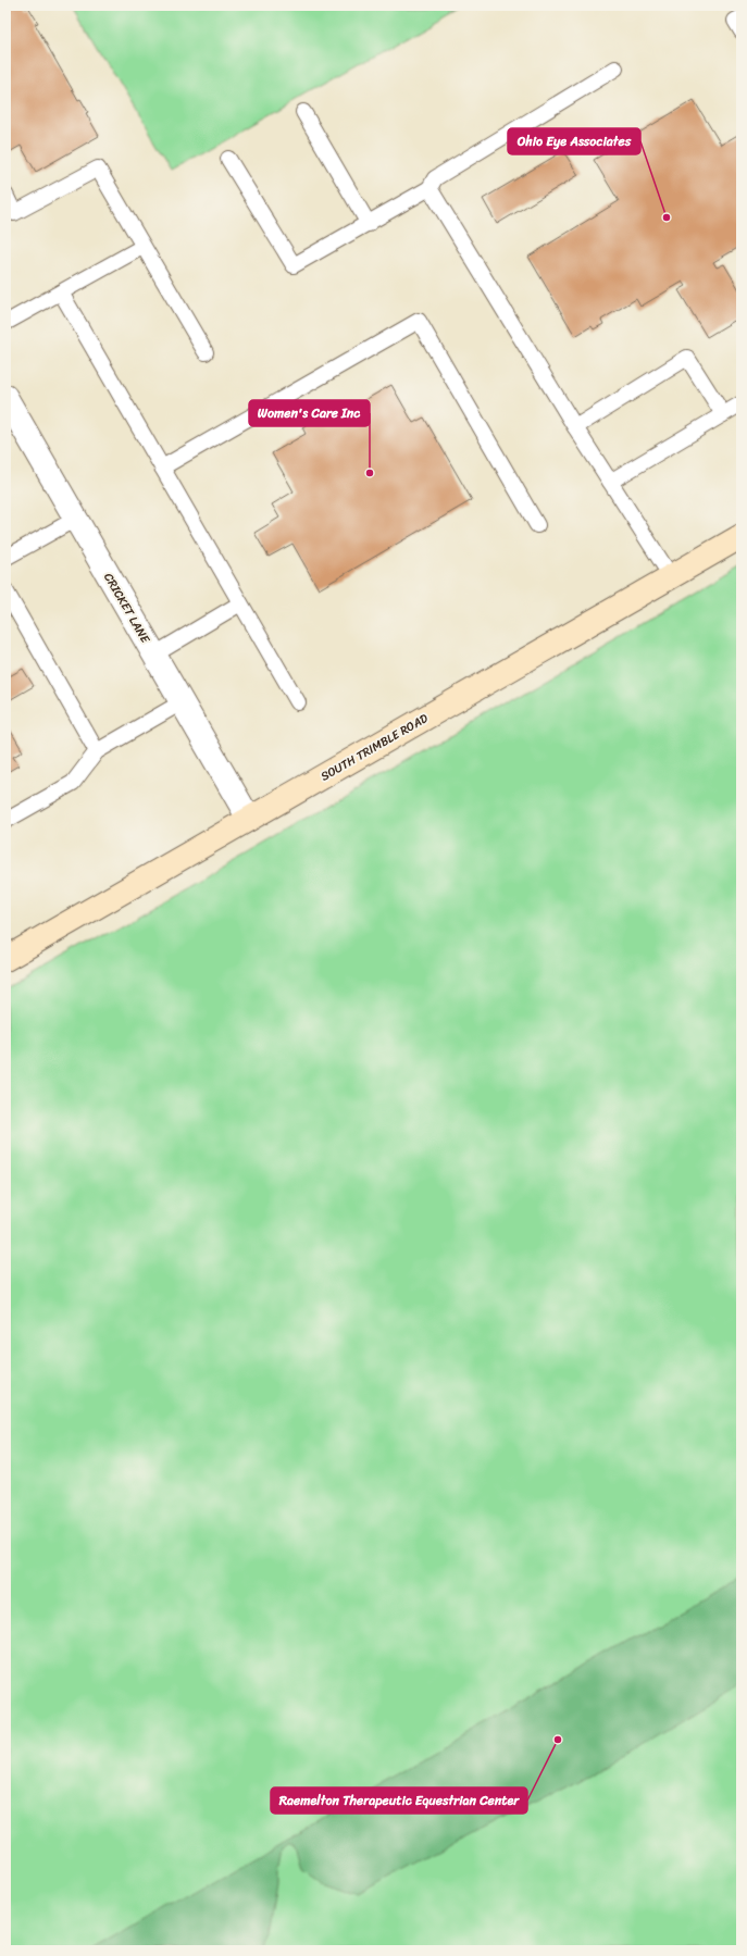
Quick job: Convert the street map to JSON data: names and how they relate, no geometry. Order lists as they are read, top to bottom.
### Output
{
  "streets": {
    "main road": ["SOUTH TRIMBLE ROAD"],
    "street": ["CRICKET LANE"]
  },
  "crossings": [
    ["CRICKET LANE", "SOUTH TRIMBLE ROAD"]
  ],
  "places": ["Ohio Eye Associates", "Women's Care Inc", "Raemelton Therapeutic Equestrian Center"]
}
